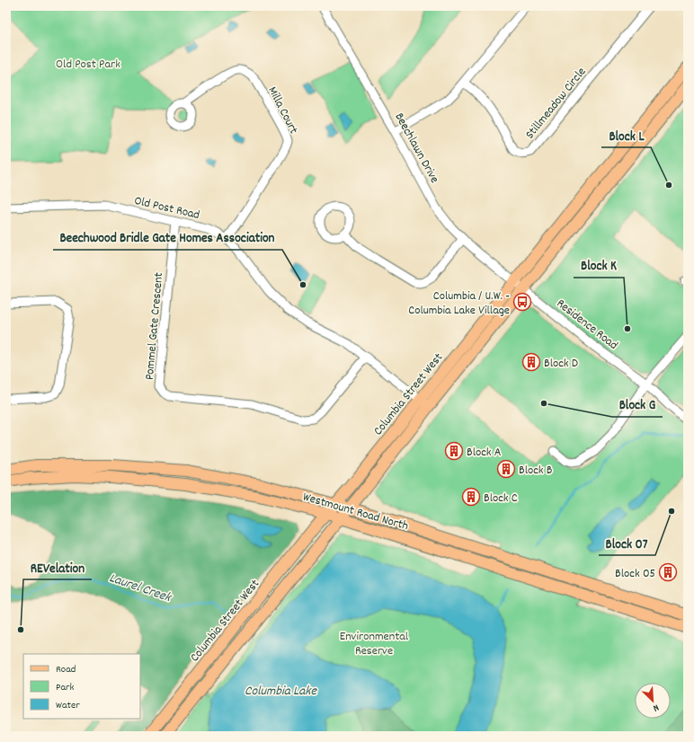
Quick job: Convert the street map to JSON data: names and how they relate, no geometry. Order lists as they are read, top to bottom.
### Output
{
  "streets": {
    "main road": ["Columbia Street West", "Westmount Road North"],
    "street": [
      "Stillmeadow Circle",
      "Milla Court",
      "Beechlawn Drive",
      "Old Post Road",
      "Residence Road",
      "Pommel Gate Crescent"
    ]
  },
  "crossings": [
    ["Milla Court", "Old Post Road"],
    ["Beechlawn Drive", "Residence Road"],
    ["Beechlawn Drive", "Columbia Street West"],
    ["Old Post Road", "Pommel Gate Crescent"],
    ["Old Post Road", "Columbia Street West"],
    ["Residence Road", "Columbia Street West"],
    ["Columbia Street West", "Westmount Road North"]
  ],
  "water": ["Laurel Creek", "Columbia Lake"],
  "parks": ["Old Post Park", "Environmental Reserve"],
  "places": {
    "other": [
      "Block L",
      "Beechwood Bridle Gate Homes Association",
      "Block K",
      "Block G",
      "Block 07",
      "REVelation"
    ],
    "bus stop": ["Columbia / U.W. - Columbia Lake Village"],
    "building": [
      "Block D",
      "Block A",
      "Block B",
      "Block C",
      "Block 05"
    ]
  },
  "legend": ["Road", "Park", "Water"],
  "north": "bottom right"
}
